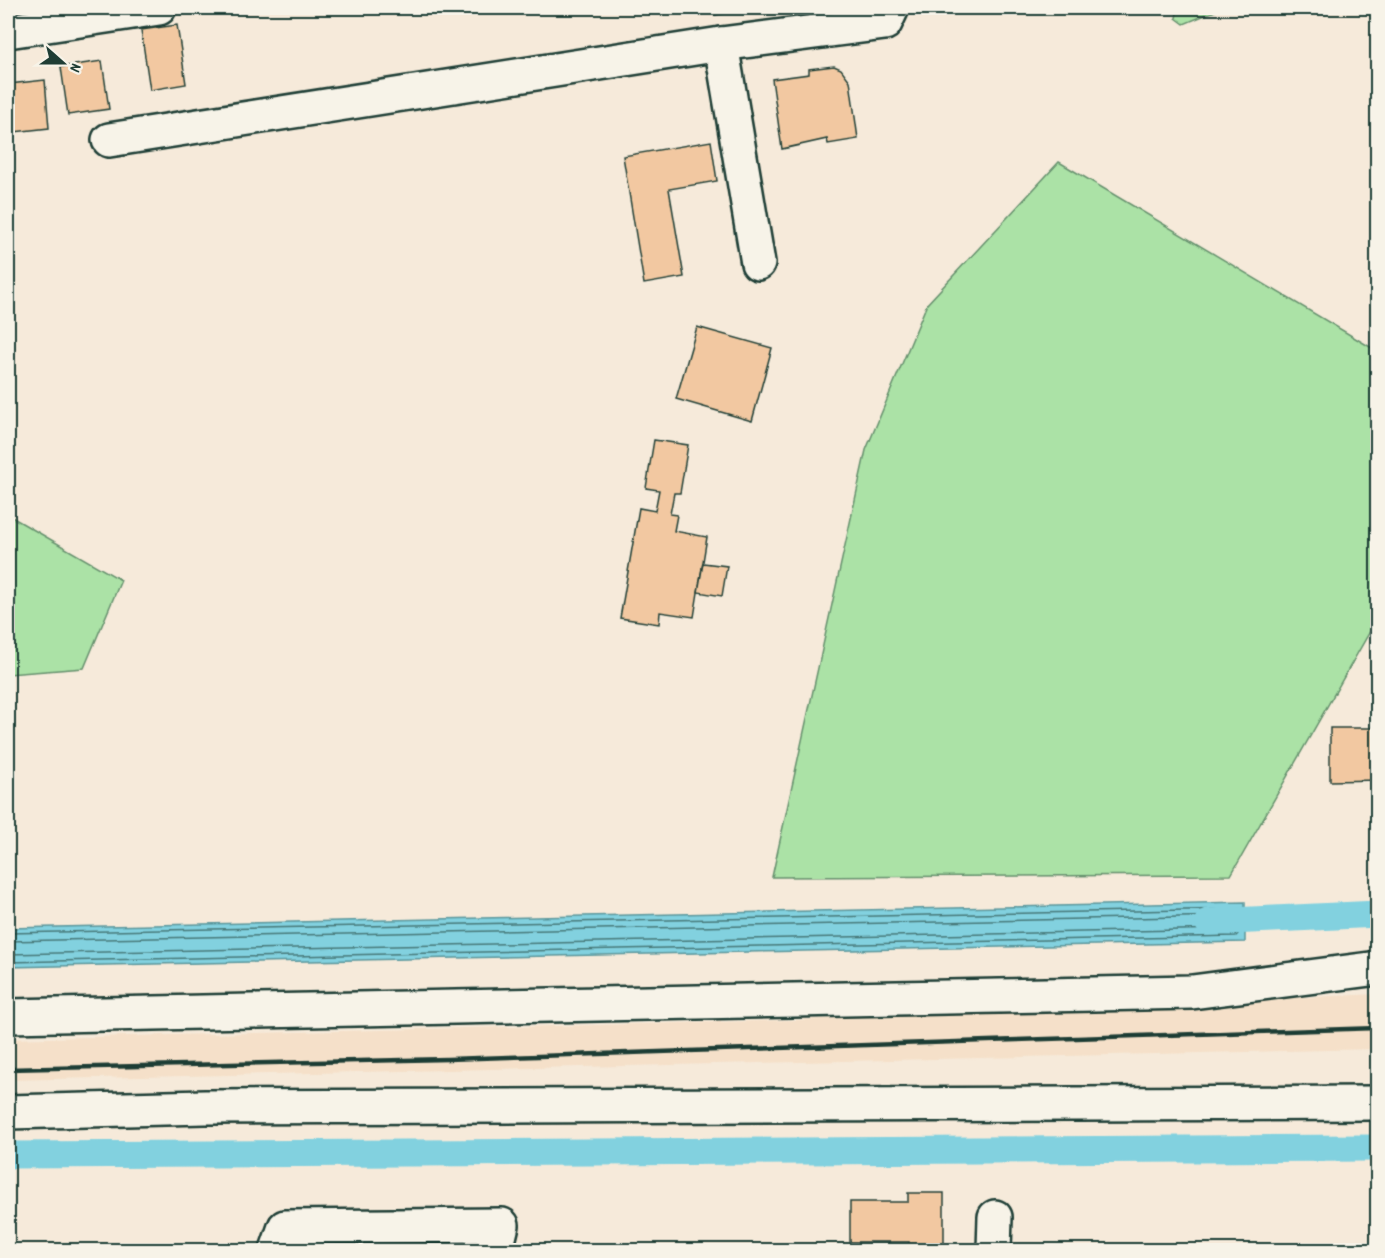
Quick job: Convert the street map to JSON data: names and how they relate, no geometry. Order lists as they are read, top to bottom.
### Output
{
  "north": "right"
}
